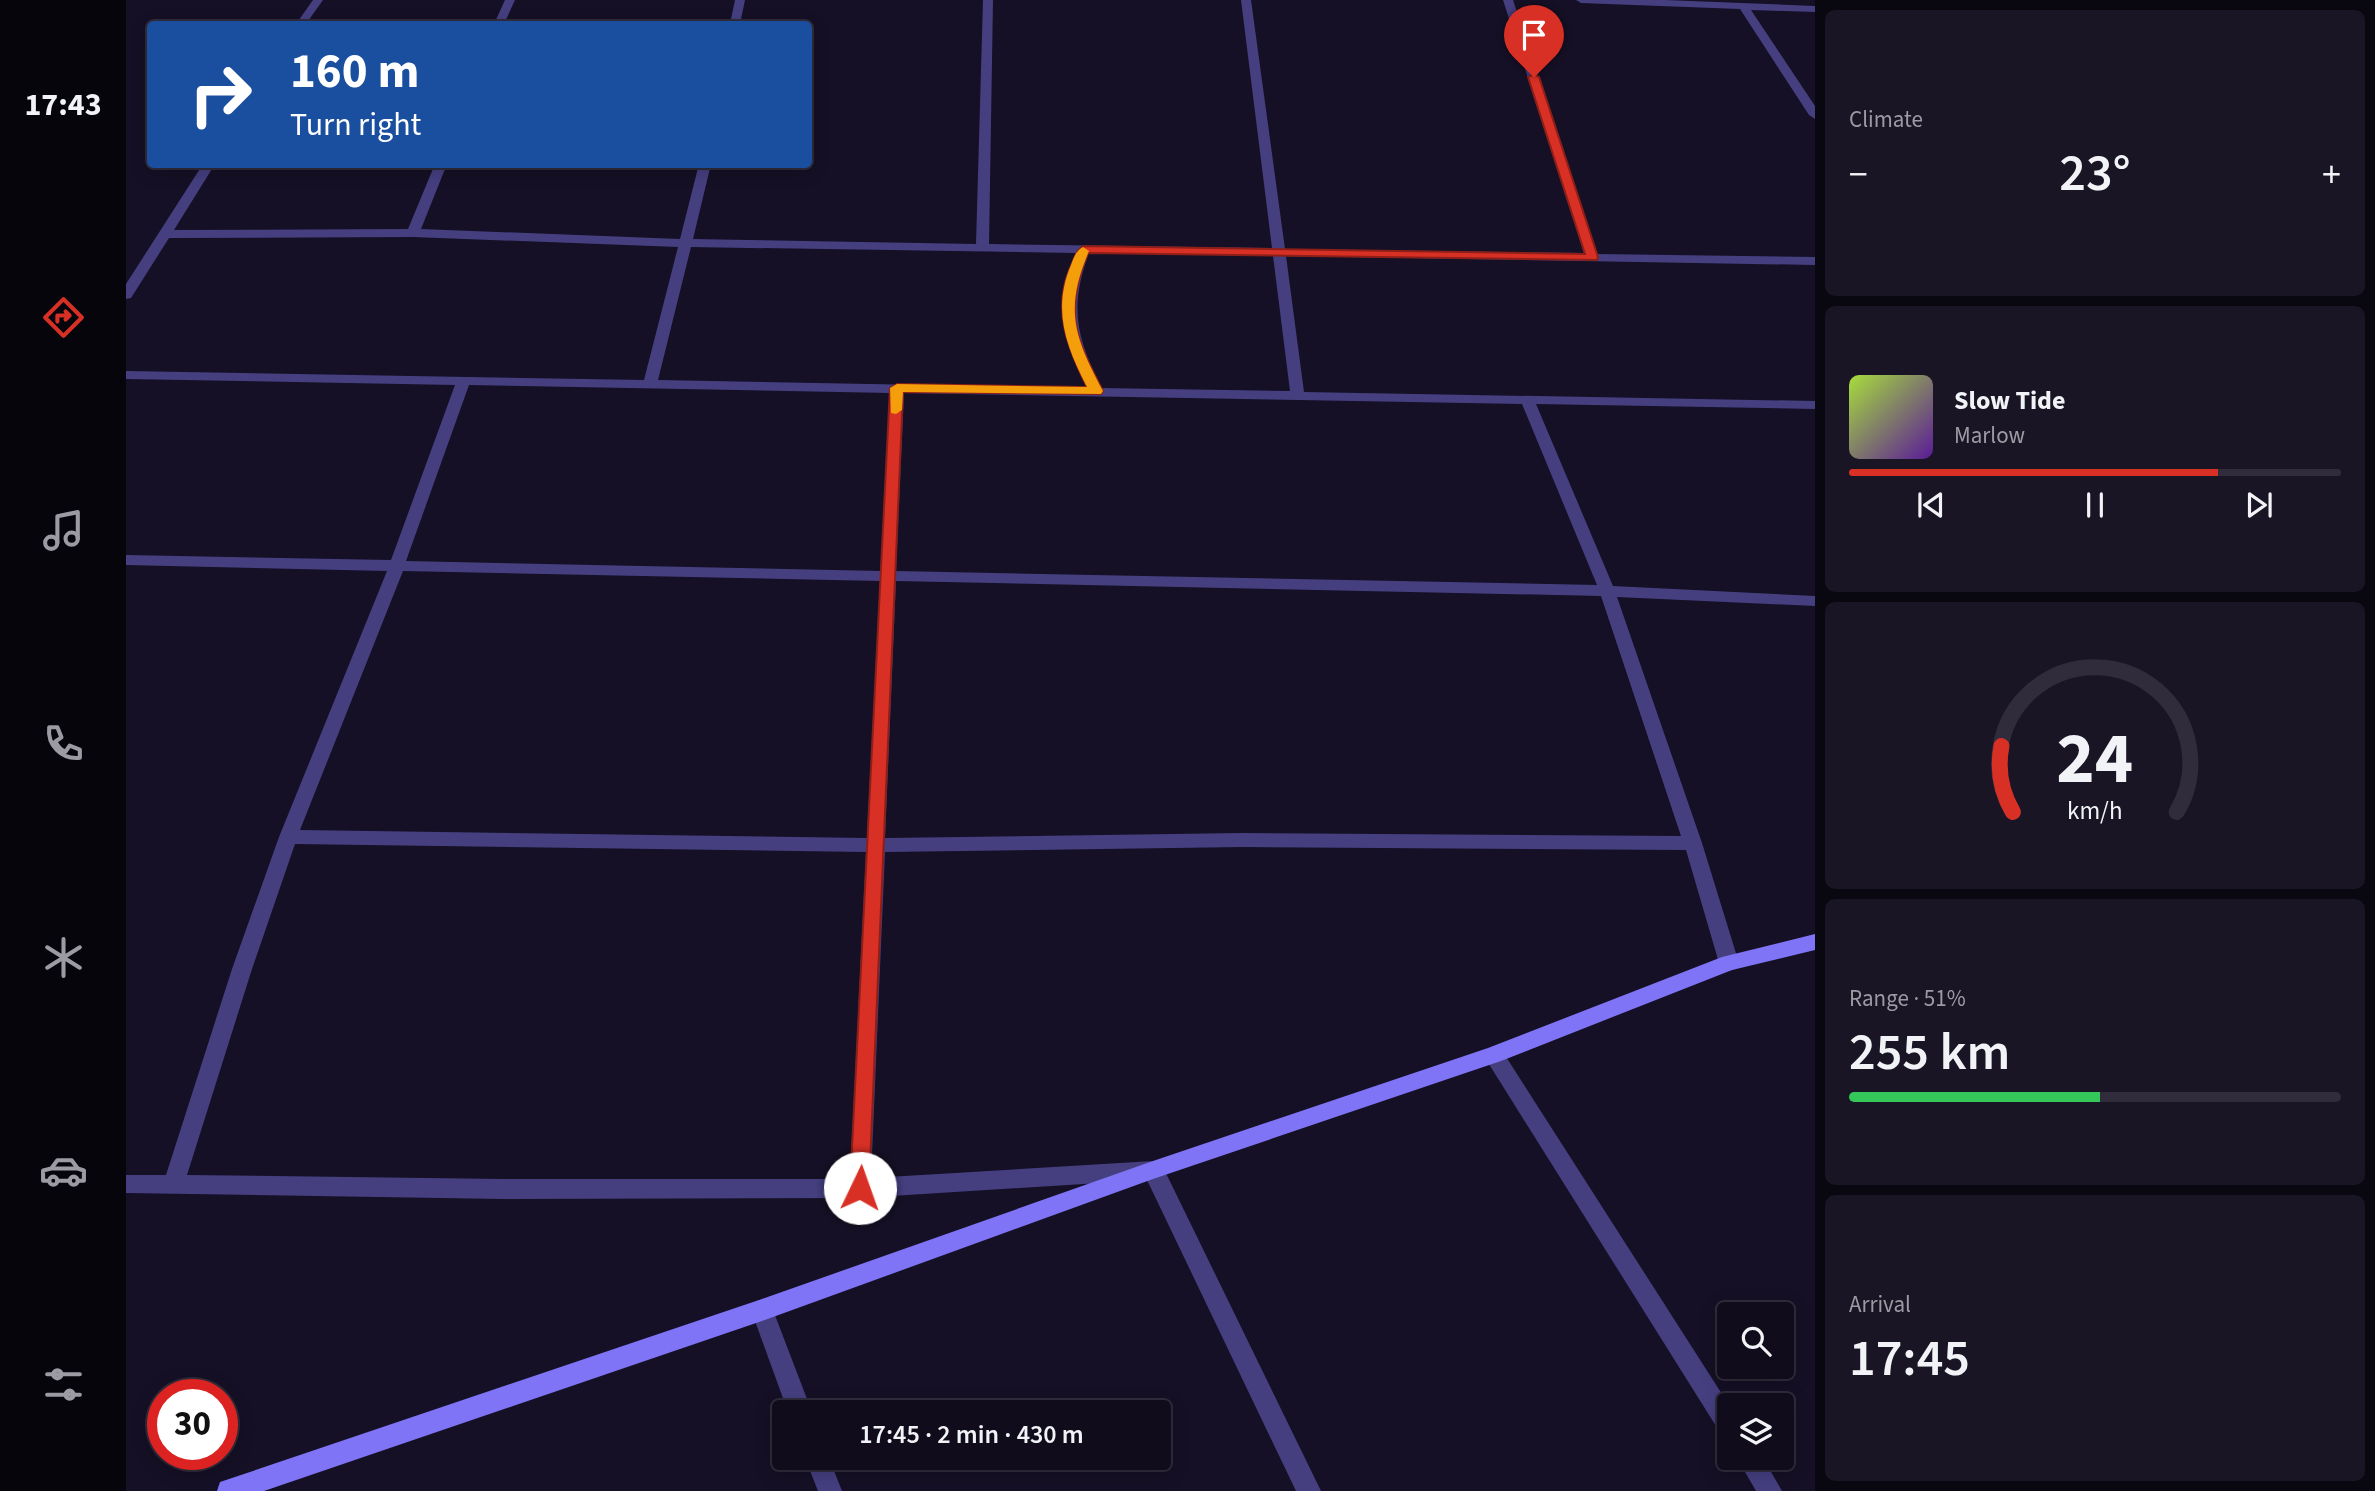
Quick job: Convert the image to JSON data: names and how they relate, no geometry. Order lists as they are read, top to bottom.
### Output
{
  "page": {
    "tabs": "17:43",
    "tile": [
      "Climate",
      ["Range · 51%", "255 km"],
      ["Arrival", "17:45"]
    ],
    "turn": ["160 m", "Turn right"],
    "heat": ["−", "23°", "+"],
    "song": ["Slow Tide", "Marlow"],
    "limit": "30",
    "trip": "17:45 · 2 min · 430 m",
    "gauge": ["24", "km/h"]
  }
}
